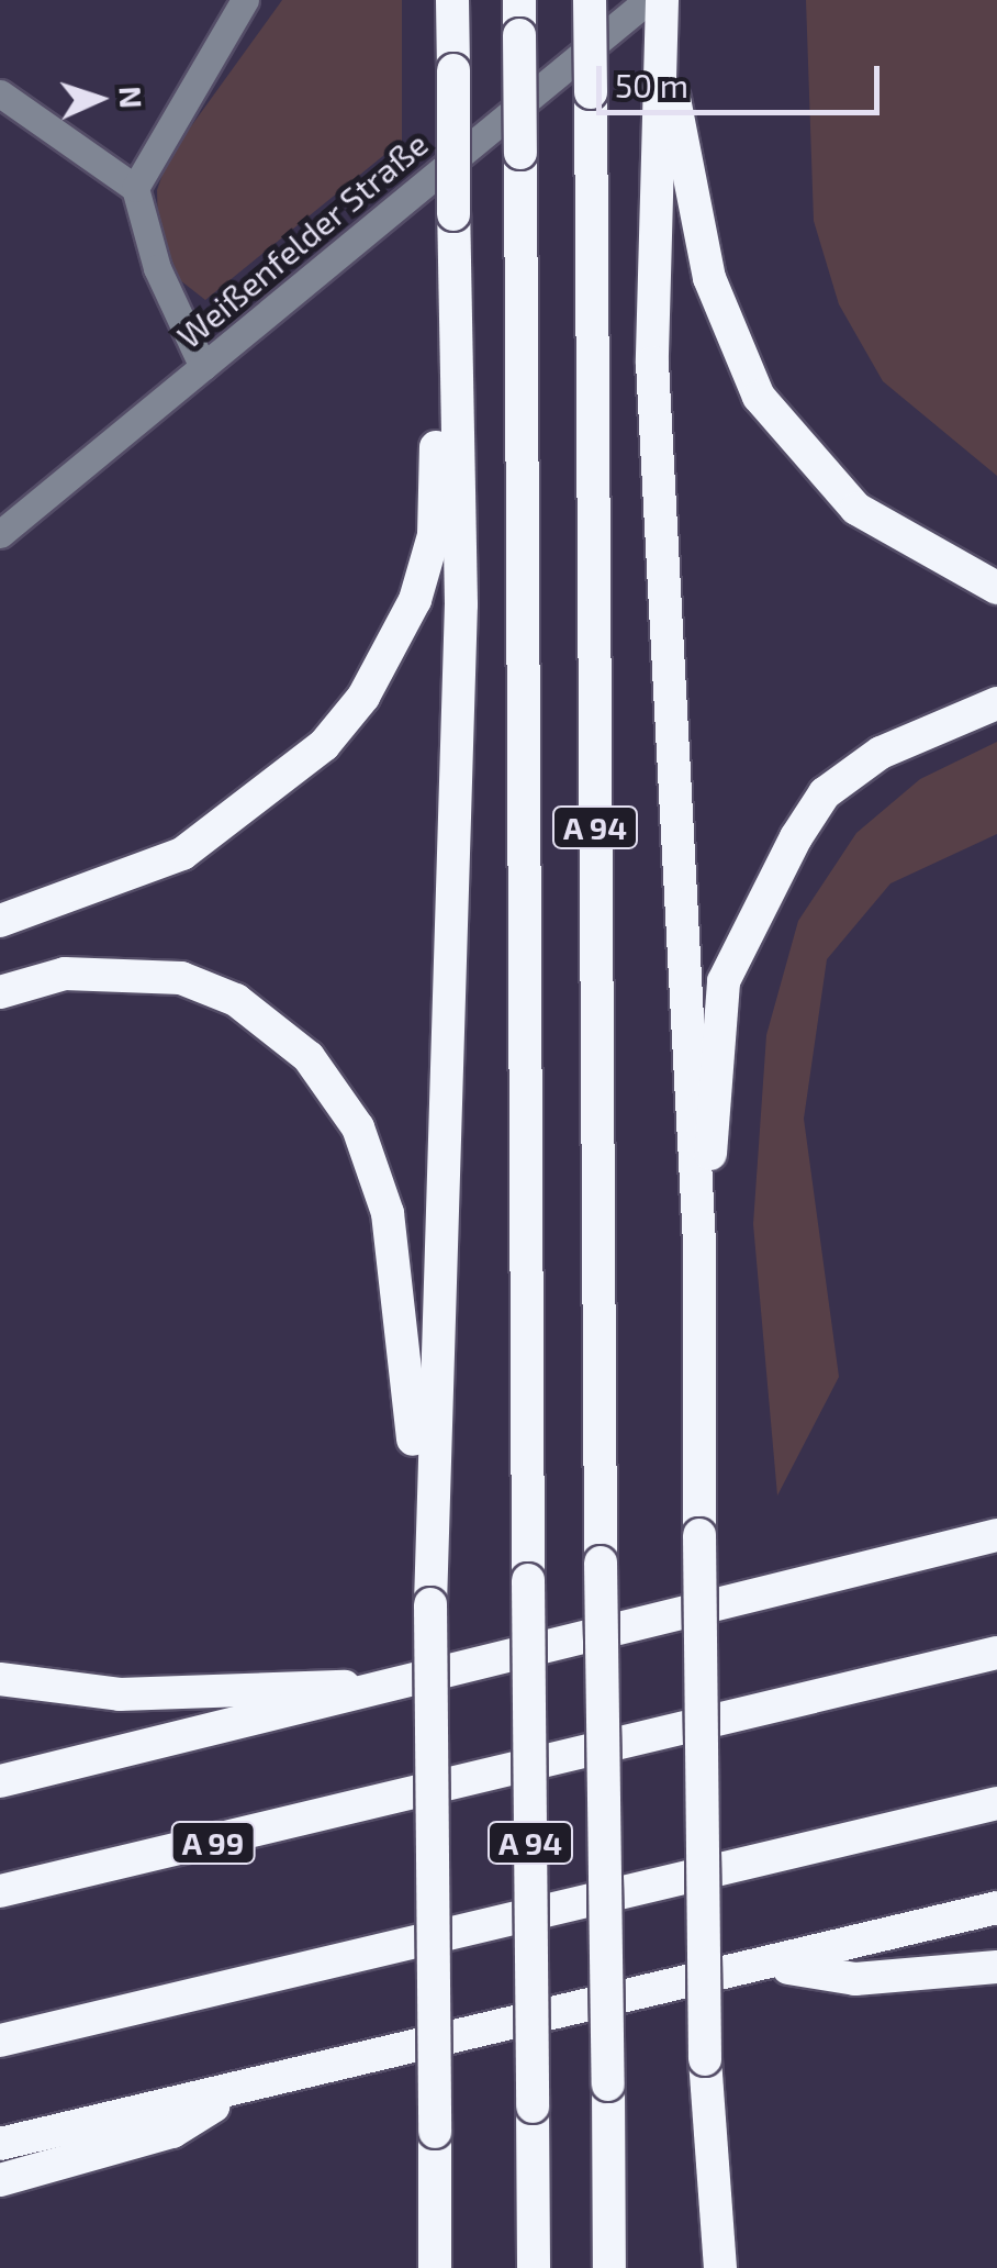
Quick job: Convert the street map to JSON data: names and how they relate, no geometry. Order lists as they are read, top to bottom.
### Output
{
  "streets": {
    "highway": ["A 94", "A 99"],
    "street": ["Weißenfelder Straße"]
  },
  "scale_bar": "50 m",
  "north": "right"
}
